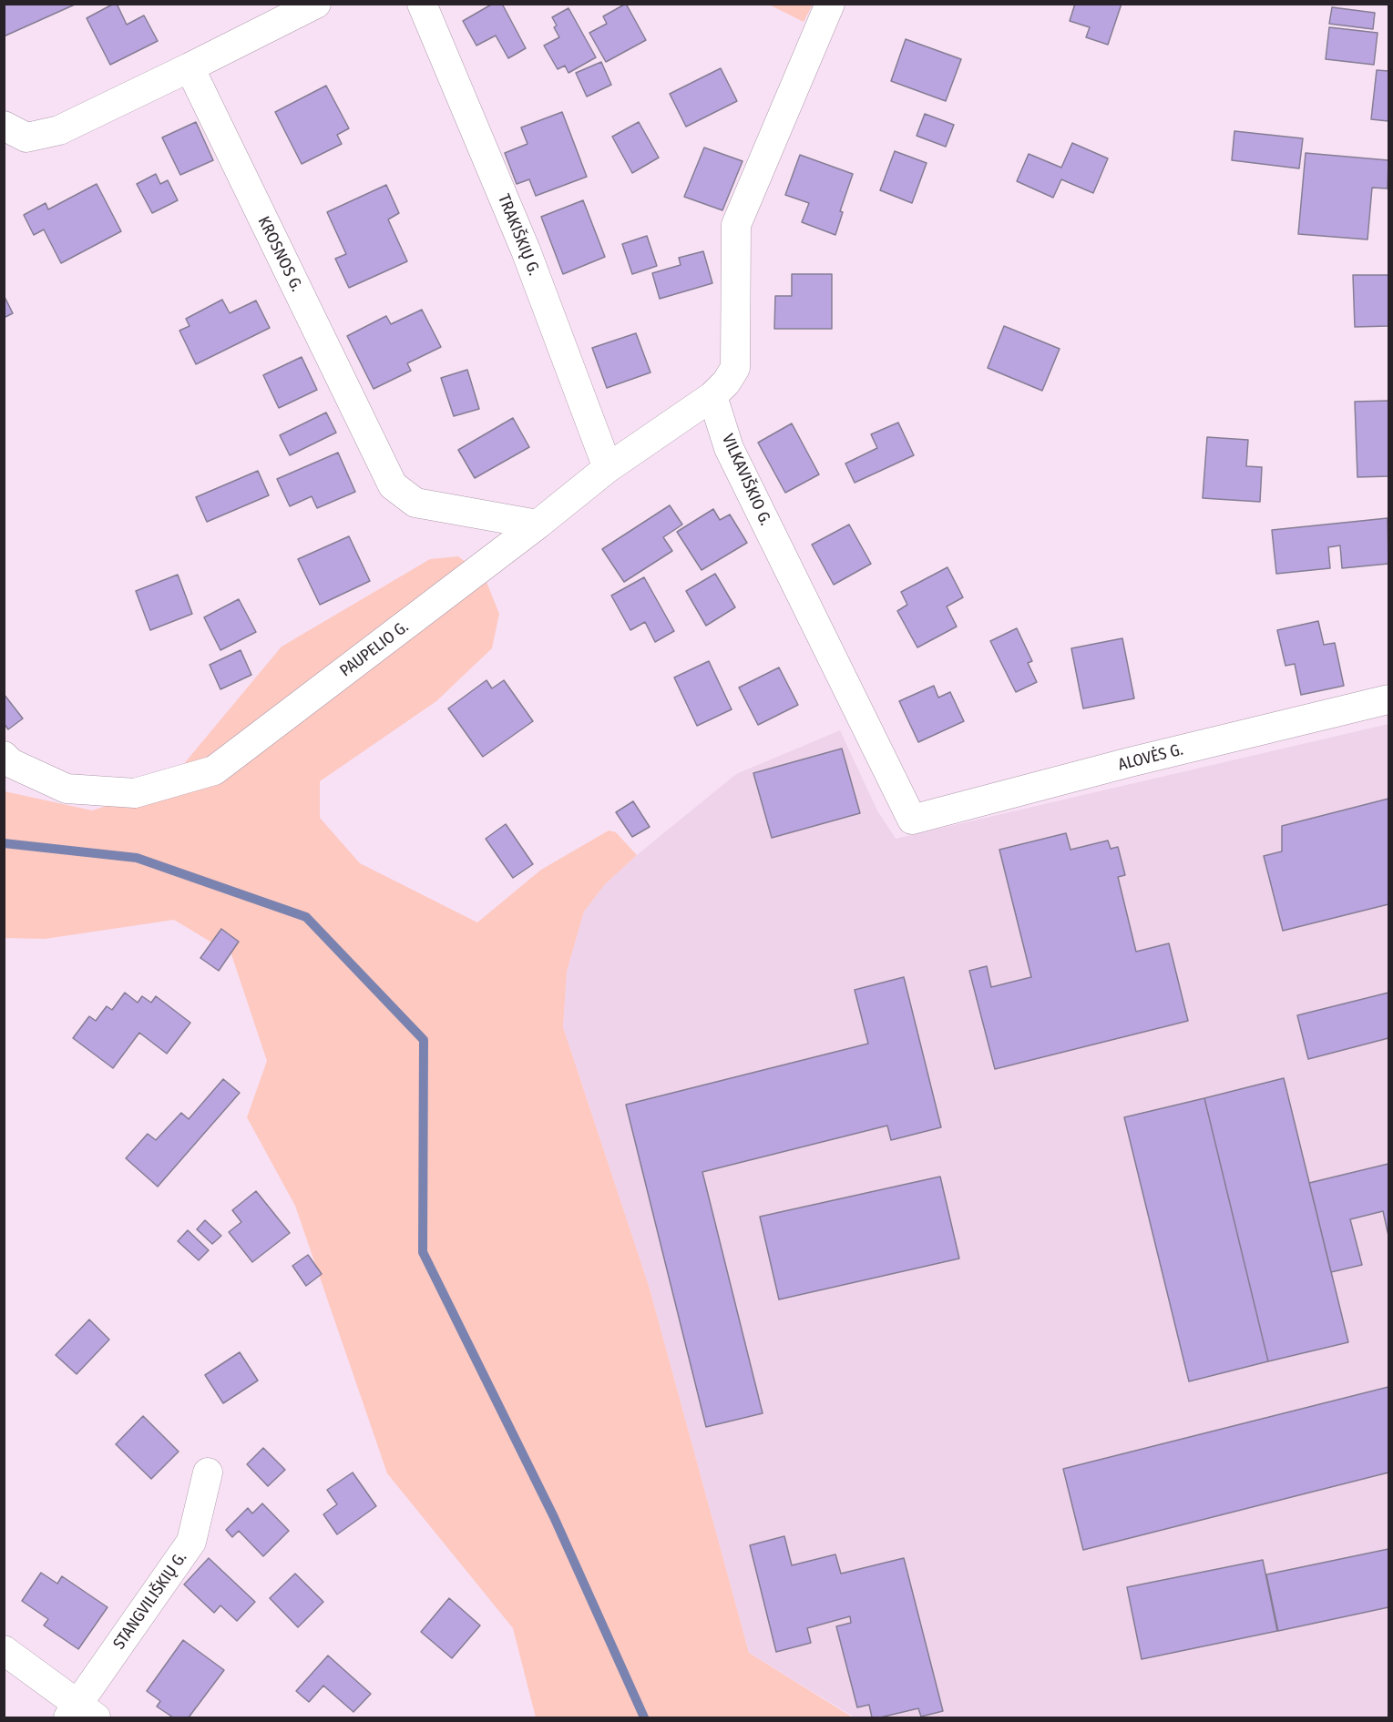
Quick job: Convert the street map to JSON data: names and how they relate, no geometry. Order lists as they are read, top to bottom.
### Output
{
  "streets": {
    "street": [
      "TRAKIŠKIŲ G.",
      "KROSNOS G.",
      "VILKAVIŠKIO G.",
      "PAUPELIO G.",
      "ALOVĖS G.",
      "STANGVILIŠKIŲ G."
    ]
  },
  "crossings": [
    ["TRAKIŠKIŲ G.", "PAUPELIO G."],
    ["KROSNOS G.", "PAUPELIO G."],
    ["VILKAVIŠKIO G.", "PAUPELIO G."],
    ["VILKAVIŠKIO G.", "ALOVĖS G."]
  ]
}
